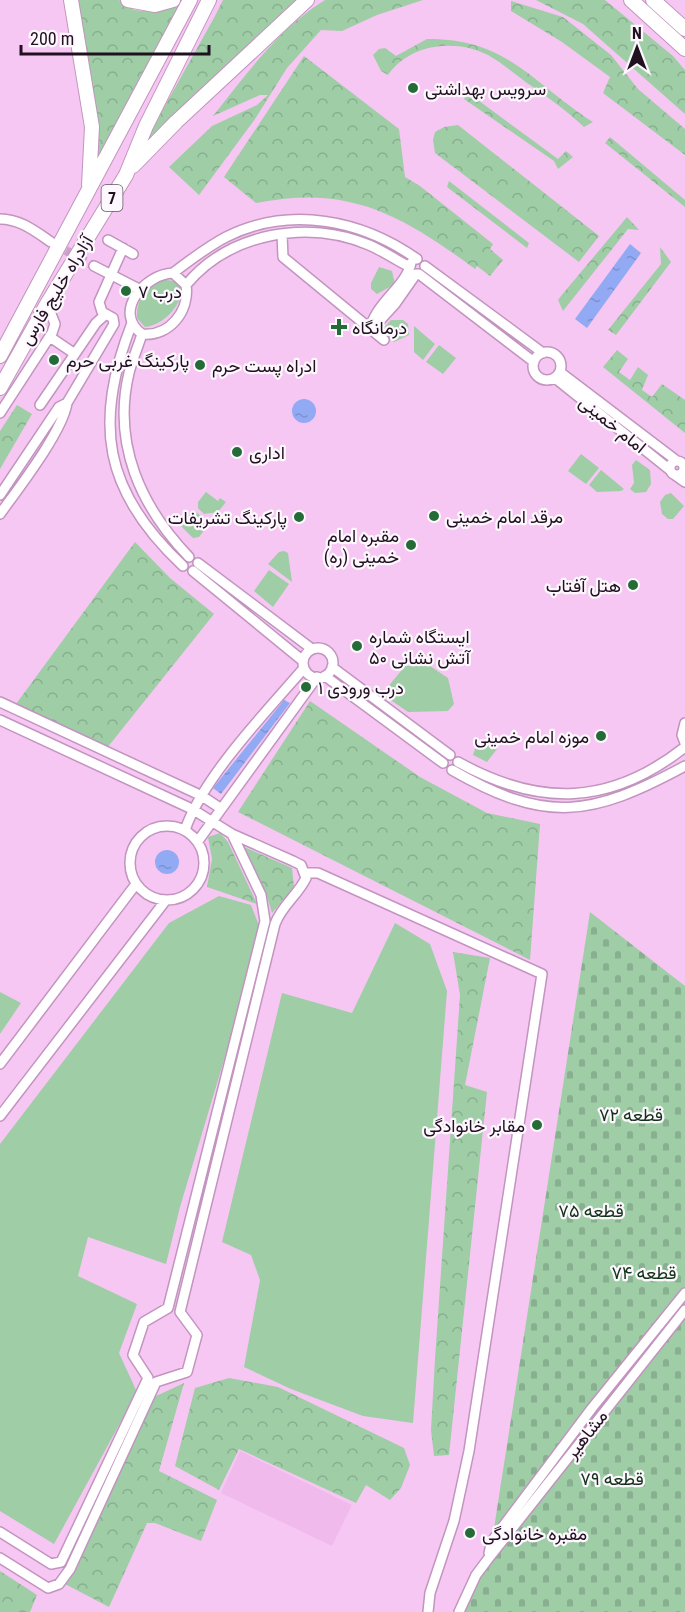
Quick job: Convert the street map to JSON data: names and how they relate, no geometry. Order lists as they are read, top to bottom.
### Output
{
  "streets": {
    "highway": ["7", "آزادراه خلیج فارس"],
    "street": ["امام خمینی", "مشاهیر"]
  },
  "parks": [
    "قطعه ۷۲",
    "قطعه ۷۵",
    "قطعه ۷۴",
    "قطعه ۷۹"
  ],
  "places": {
    "other": [
      "سرویس بهداشتی",
      "درب ۷",
      "پارکینگ غربی حرم",
      "ادراه پست حرم",
      "اداری",
      "مرقد امام خمینی",
      "پارکینگ تشریفات",
      "مقبره امام خمینی (ره)",
      "هتل آفتاب",
      "ایستگاه شماره ۵۰ آتش نشانی",
      "درب ورودی ۱",
      "موزه امام خمینی",
      "مقابر خانوادگی",
      "مقبره خانوادگی"
    ],
    "health": ["درمانگاه"]
  },
  "scale_bar": "200 m",
  "north": "top"
}
